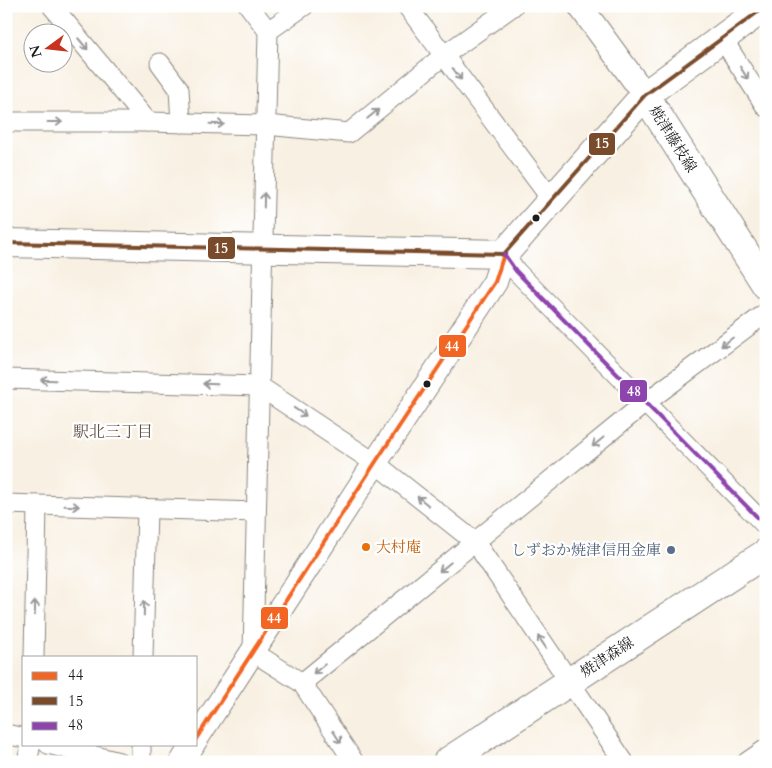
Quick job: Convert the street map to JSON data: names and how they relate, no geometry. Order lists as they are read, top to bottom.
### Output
{
  "streets": {
    "main road": ["焼津藤枝線", "焼津森線"]
  },
  "districts": ["駅北三丁目"],
  "places": ["大村庵", "しずおか焼津信用金庫"],
  "lines": ["transit line 15", "transit line 44", "transit line 48"],
  "legend": ["44", "15", "48"],
  "north": "left"
}
